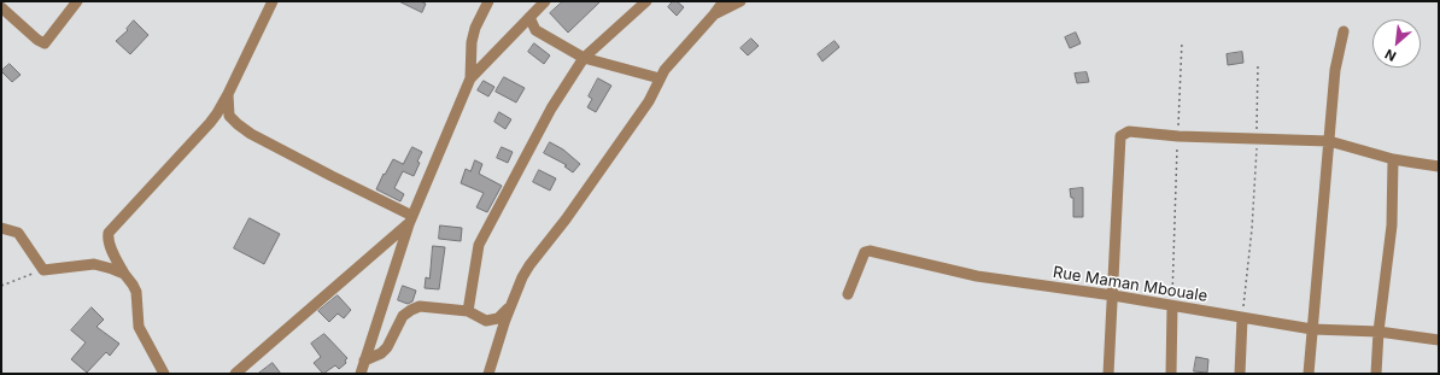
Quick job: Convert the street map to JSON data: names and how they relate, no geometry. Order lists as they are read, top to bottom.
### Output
{
  "streets": {
    "street": ["Rue Maman Mbouale"]
  },
  "north": "bottom left"
}
